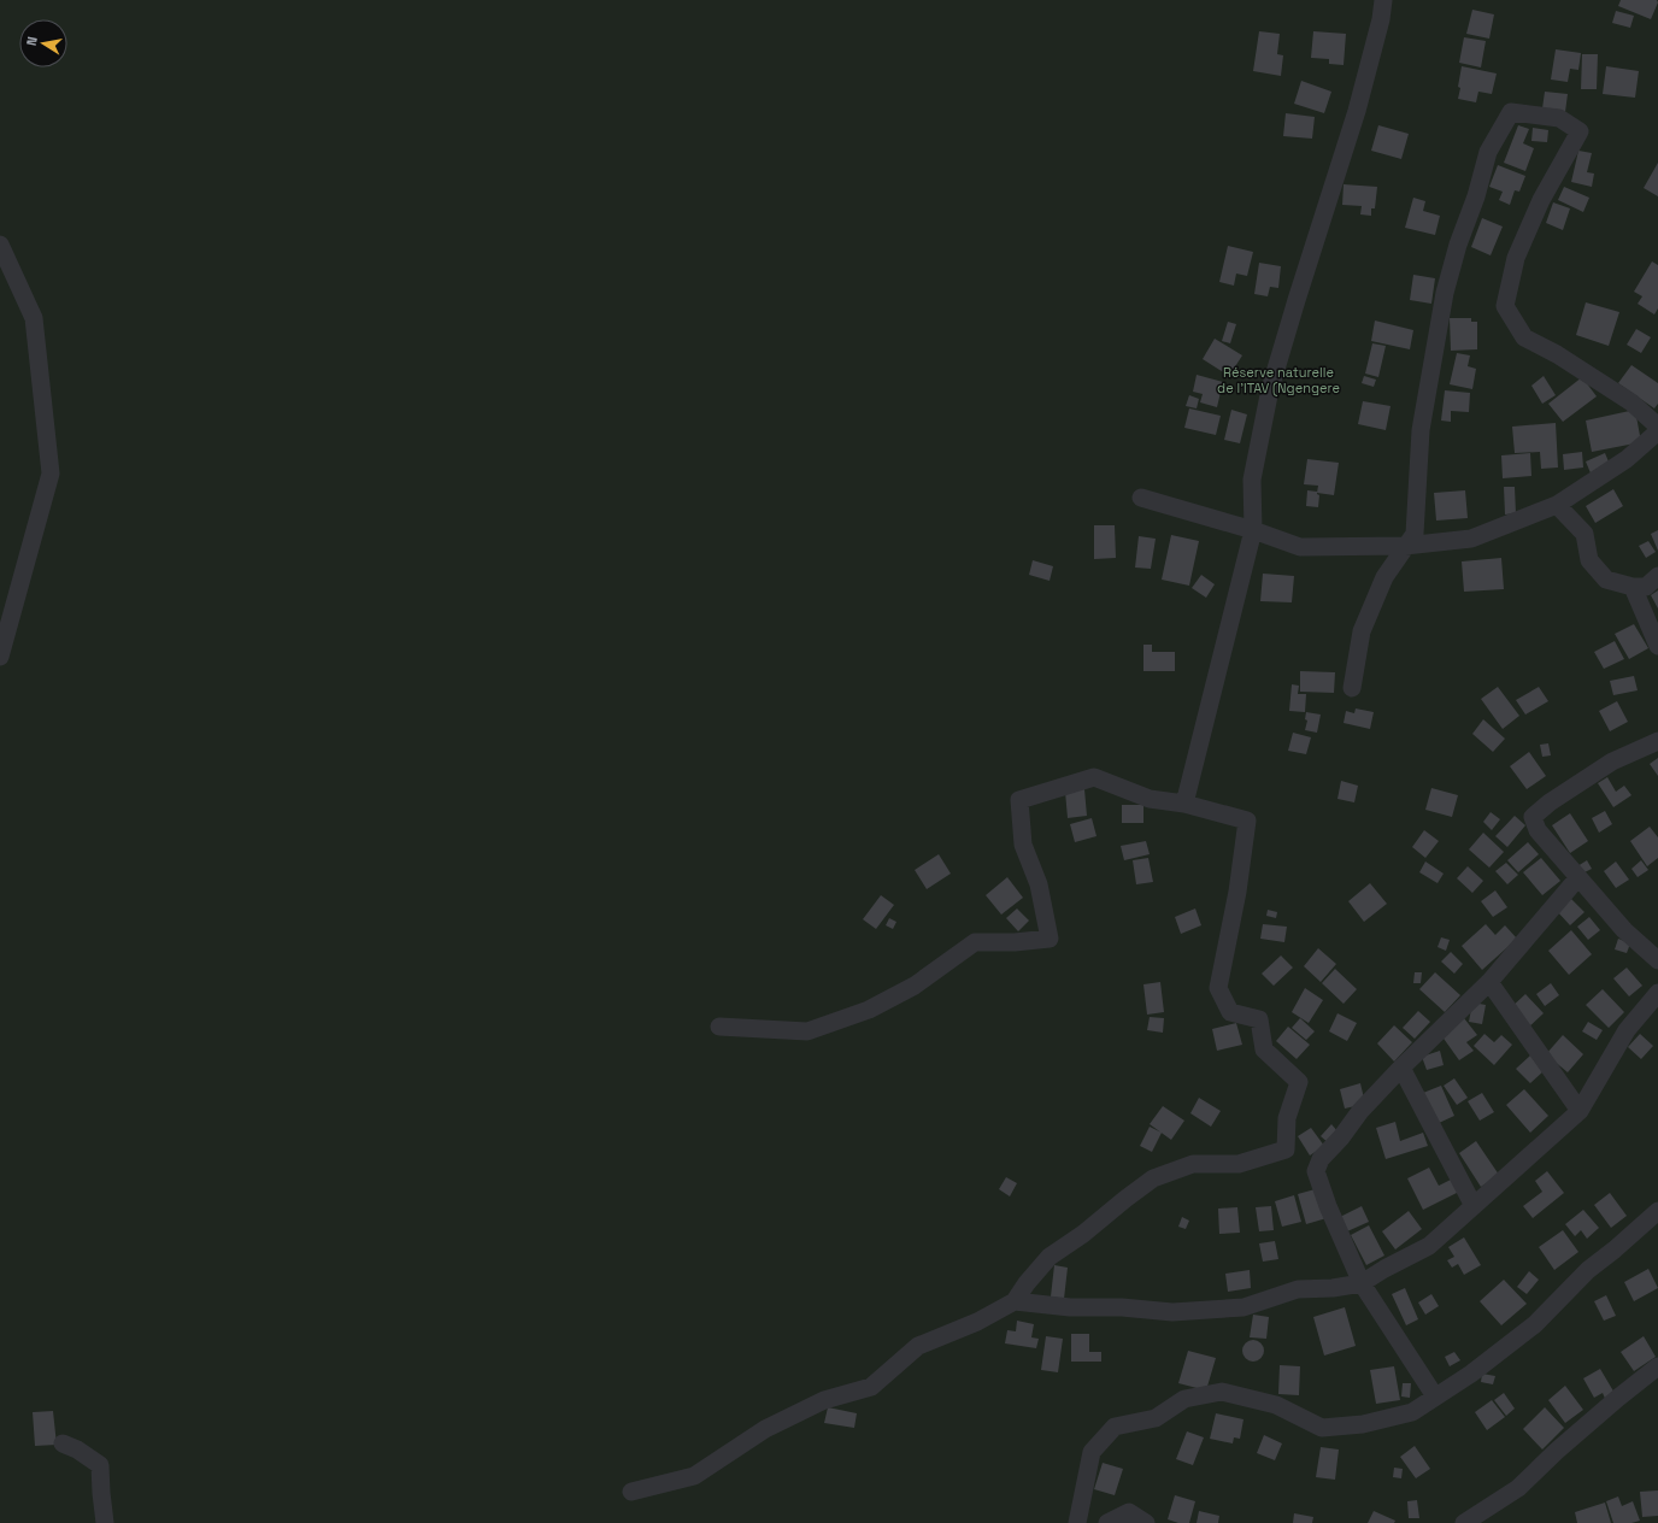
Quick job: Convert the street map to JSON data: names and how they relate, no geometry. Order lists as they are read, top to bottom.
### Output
{
  "parks": ["Réserve naturelle de l'ITAV (Ngengere"],
  "north": "left"
}
